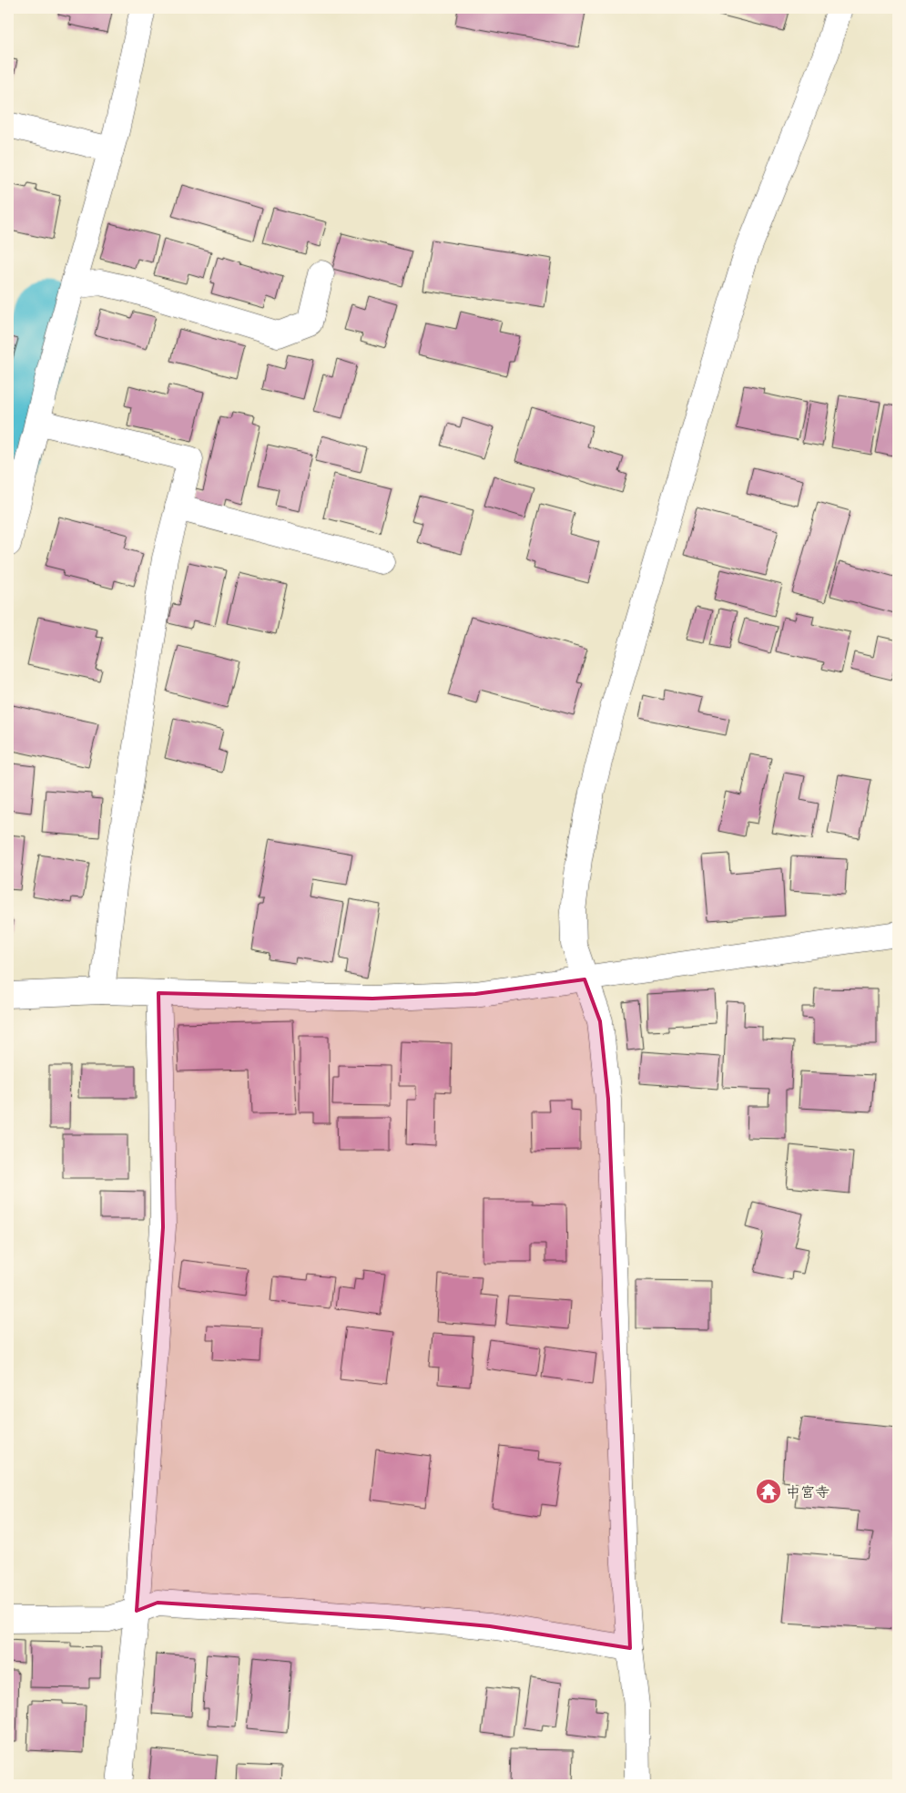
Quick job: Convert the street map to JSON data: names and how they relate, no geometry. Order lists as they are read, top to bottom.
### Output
{
  "places": {
    "temple": ["中宮寺"]
  }
}
